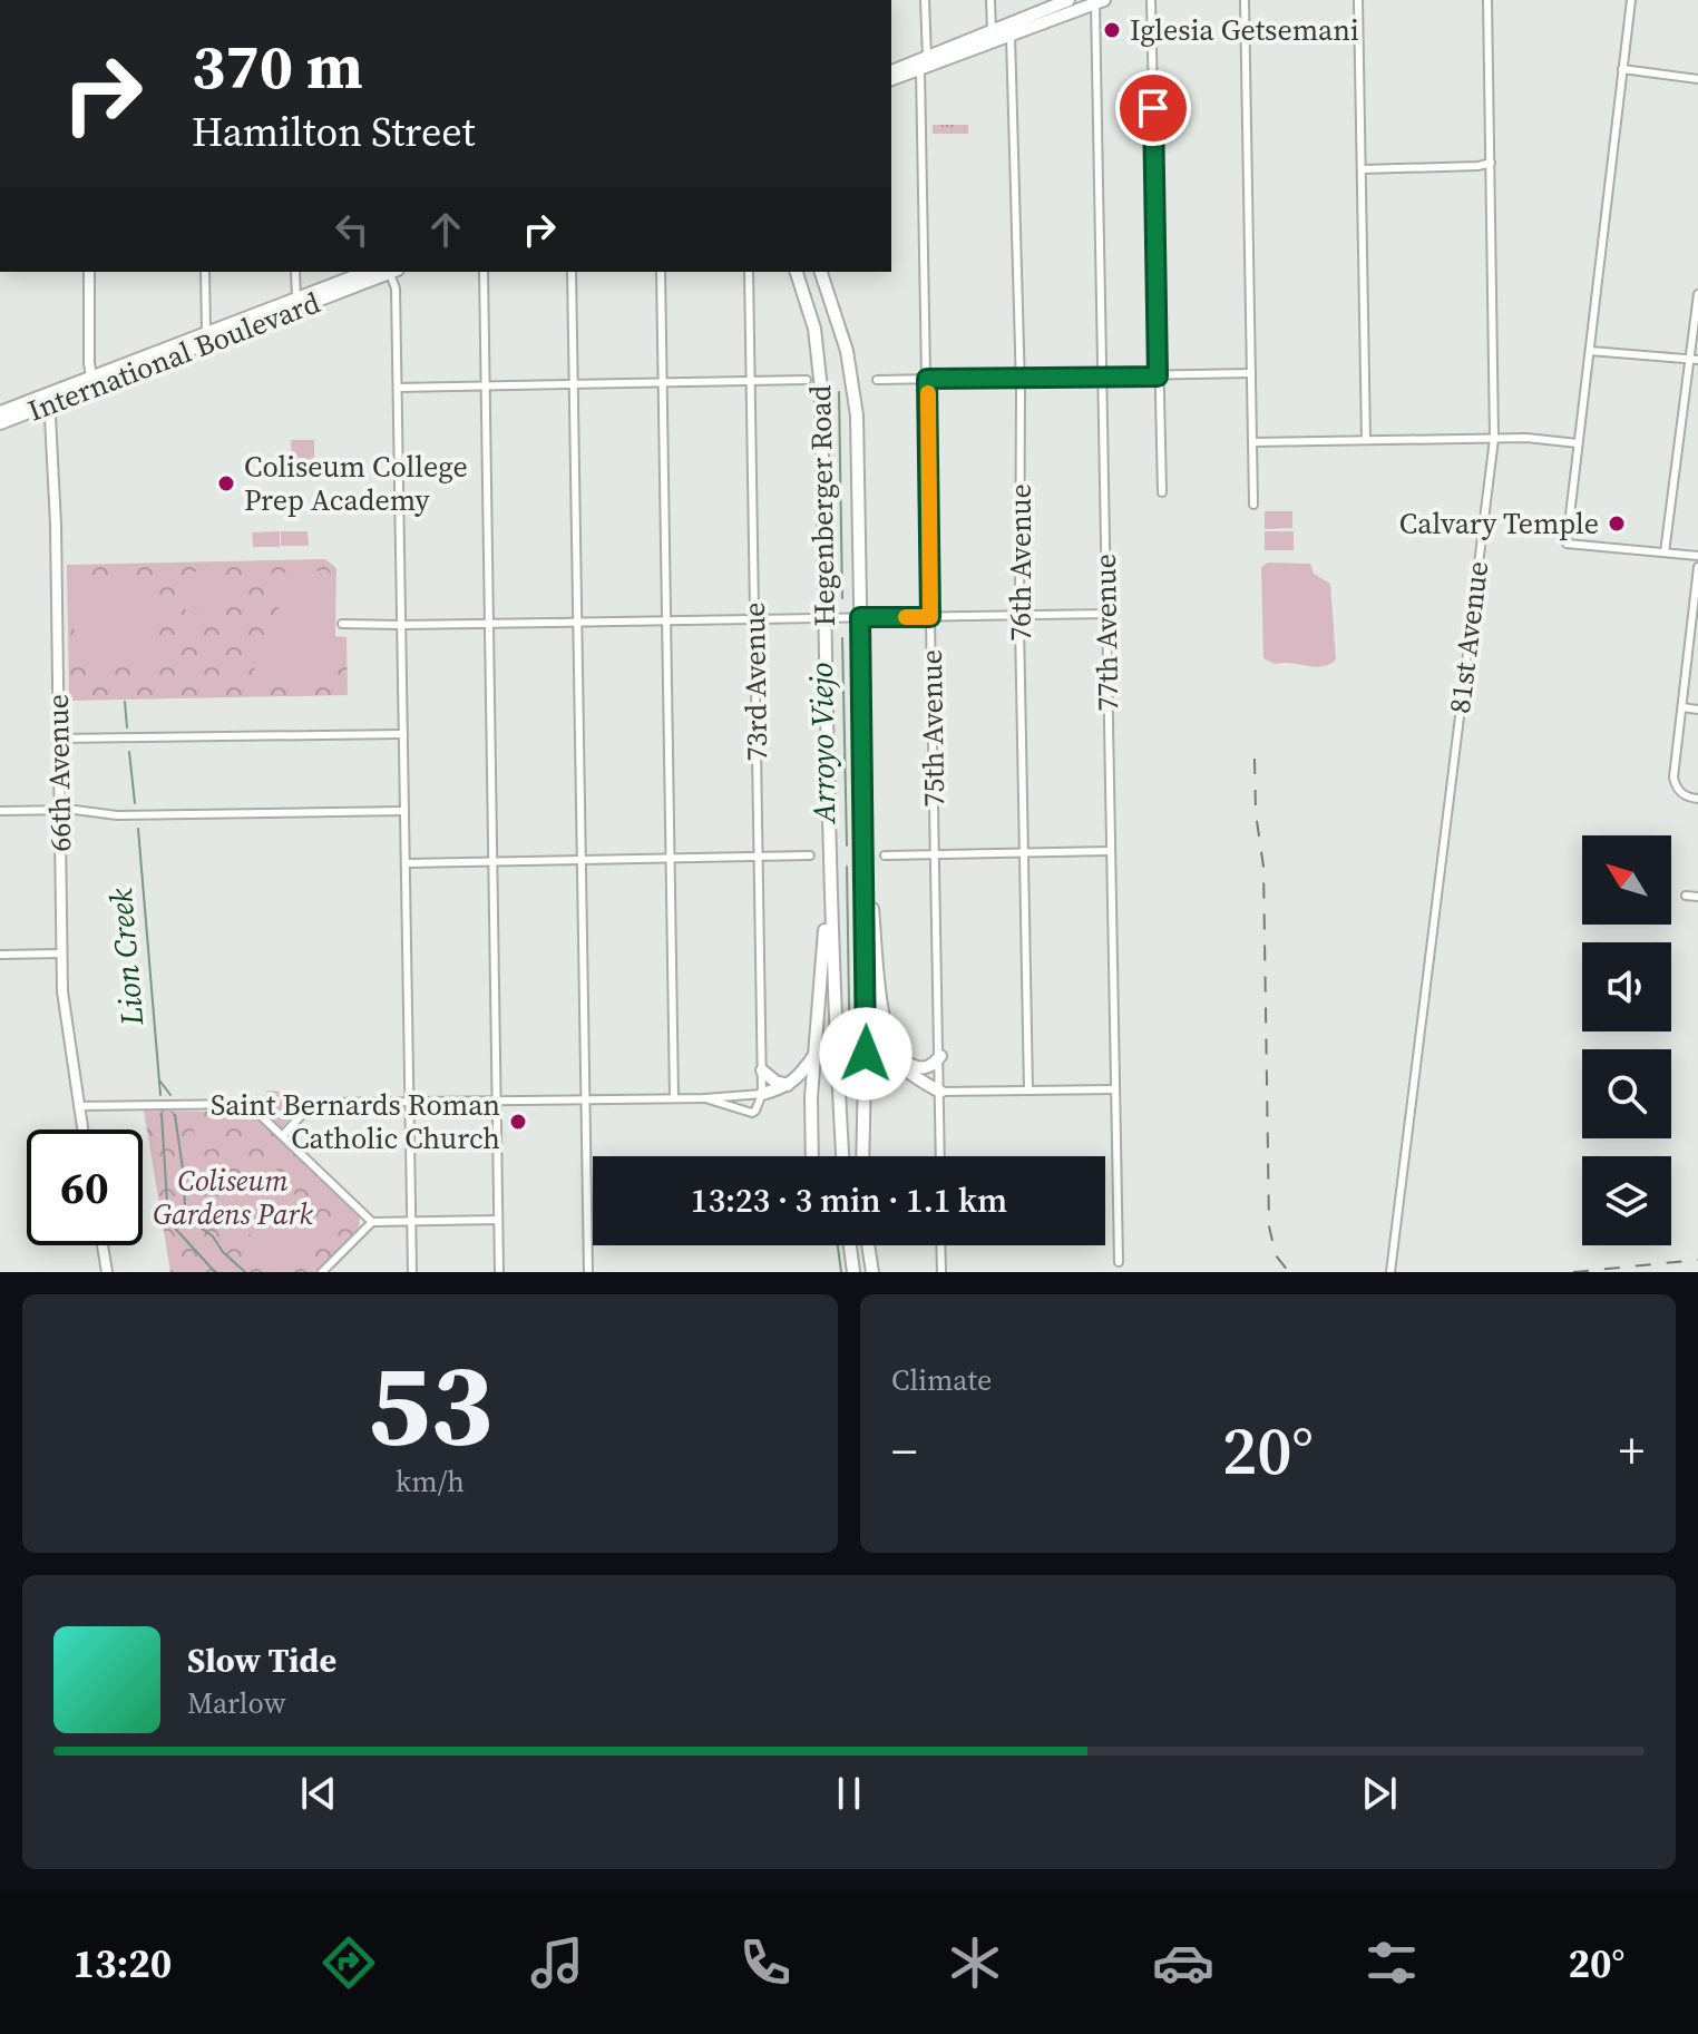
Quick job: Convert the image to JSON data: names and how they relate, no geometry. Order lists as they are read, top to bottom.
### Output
{
  "streets": {
    "main road": ["International Boulevard", "Hegenberger Road"],
    "street": [
      "76th Avenue",
      "77th Avenue",
      "81st Avenue",
      "73rd Avenue",
      "75th Avenue",
      "66th Avenue"
    ]
  },
  "crossings": [
    ["International Boulevard", "66th Avenue"]
  ],
  "water": ["Arroyo Viejo", "Lion Creek"],
  "parks": ["Coliseum Gardens Park"],
  "places": [
    "Iglesia Getsemani",
    "Coliseum College Prep Academy",
    "Calvary Temple",
    "Saint Bernards Roman Catholic Church"
  ],
  "north": "top left",
  "page": {
    "turn": ["370 m", "Hamilton Street"],
    "limit": "60",
    "trip": "13:23 · 3 min · 1.1 km",
    "tile": [
      ["53", "km/h"],
      "Climate"
    ],
    "heat": ["−", "20°", "+"],
    "song": ["Slow Tide", "Marlow"],
    "tabs": ["13:20", "20°"]
  }
}
